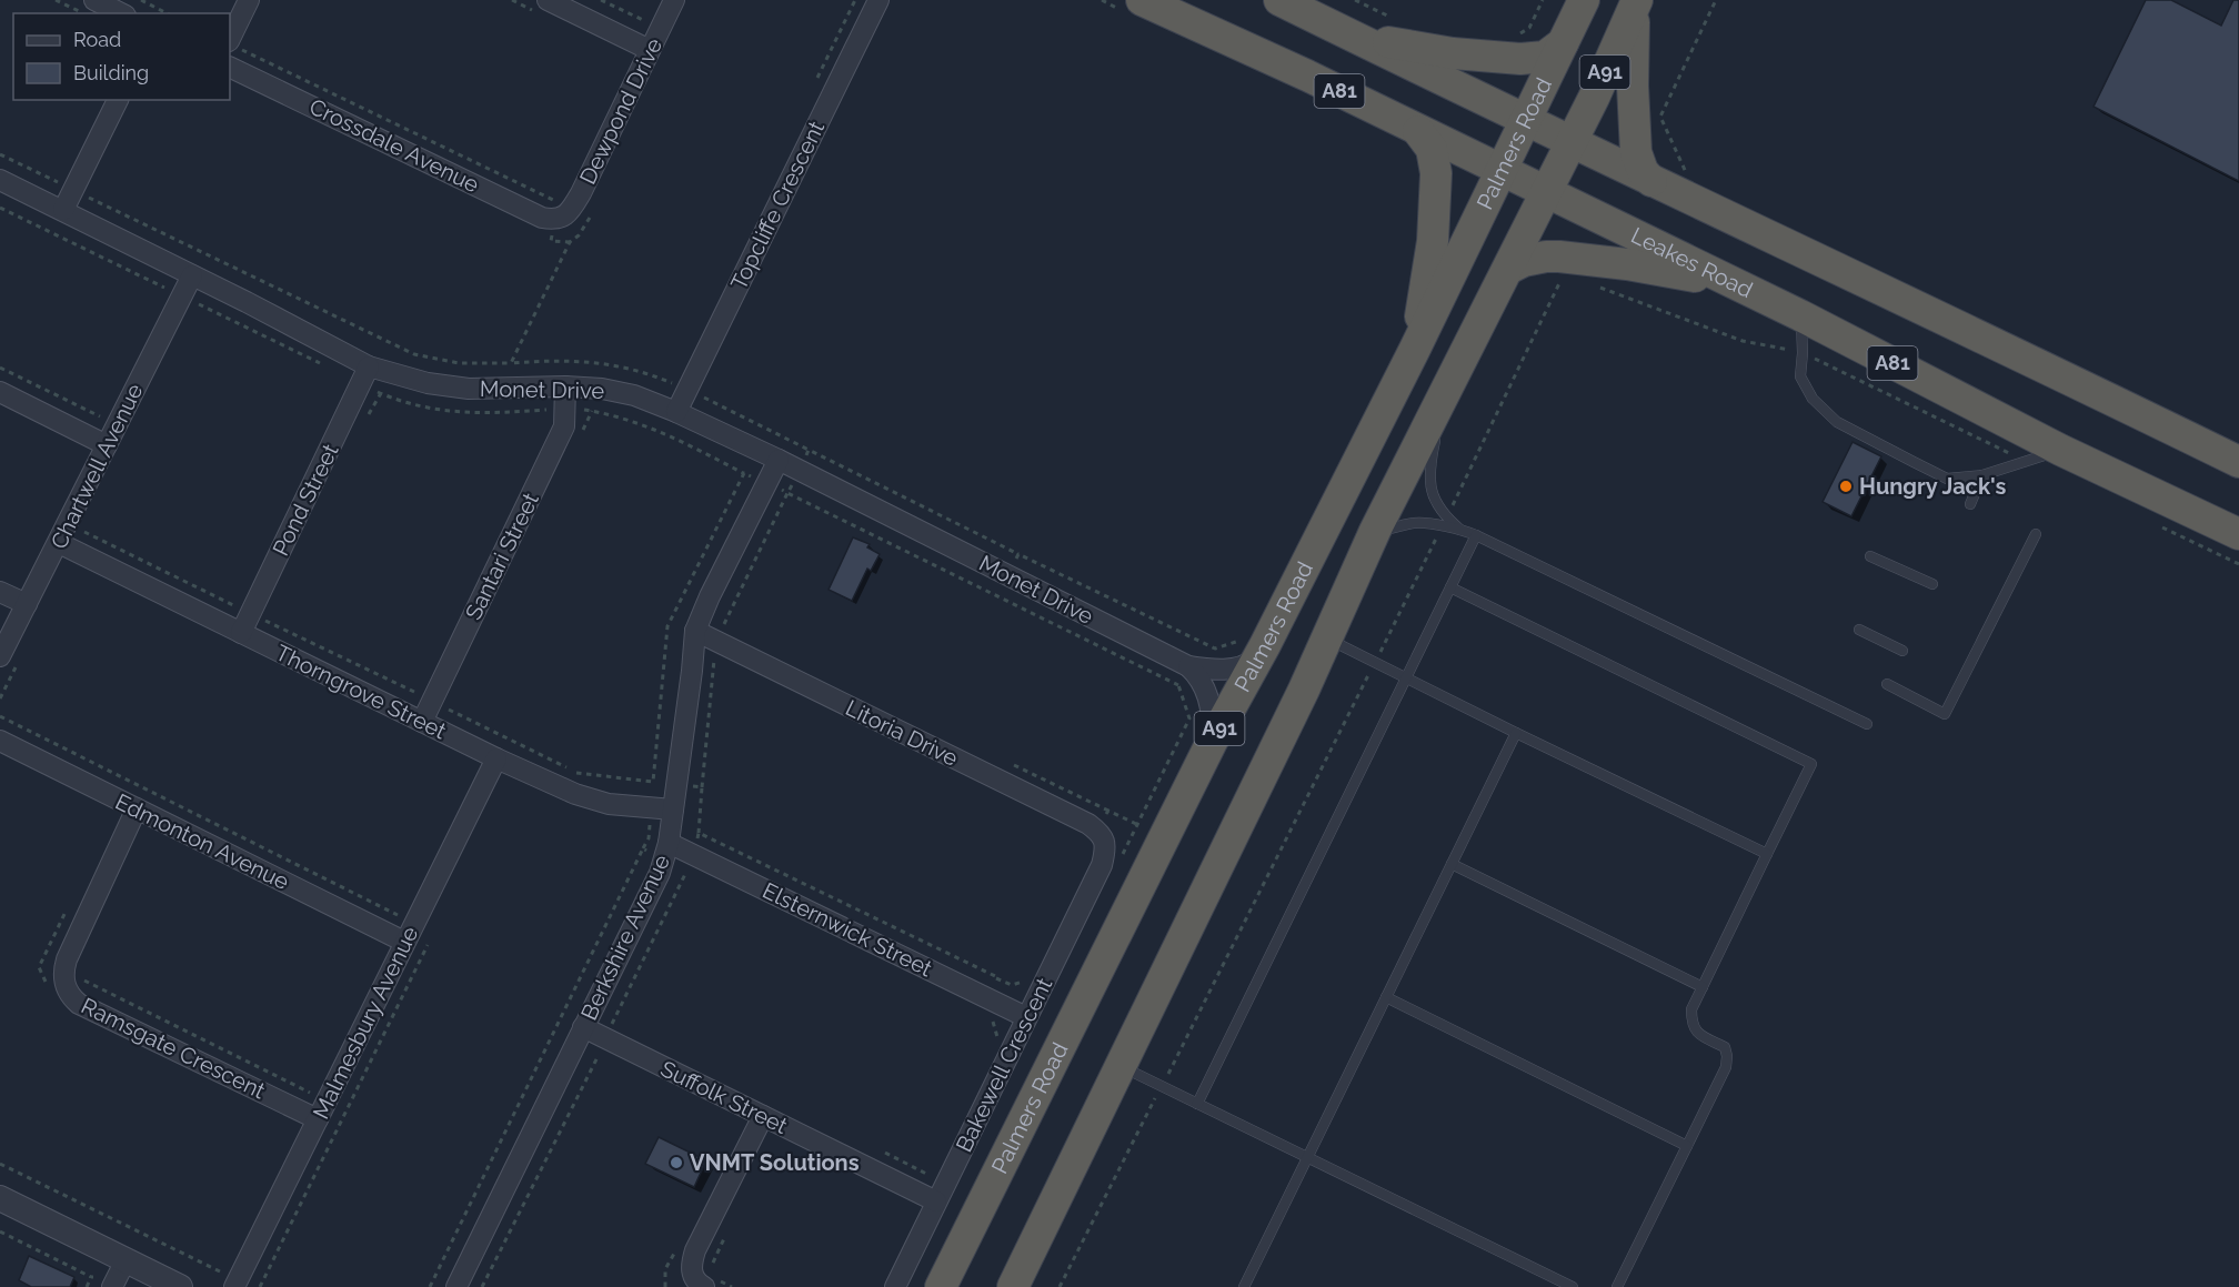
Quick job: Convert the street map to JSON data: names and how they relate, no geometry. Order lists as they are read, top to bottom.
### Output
{
  "streets": {
    "highway": [
      "A91",
      "A81",
      "Palmers Road",
      "Leakes Road"
    ],
    "street": [
      "Dewpond Drive",
      "Crossdale Avenue",
      "Topcliffe Crescent",
      "Monet Drive",
      "Chartwell Avenue",
      "Pond Street",
      "Santari Street",
      "Thorngrove Street",
      "Litoria Drive",
      "Edmonton Avenue",
      "Elsternwick Street",
      "Berkshire Avenue",
      "Malmesbury Avenue",
      "Ramsgate Crescent",
      "Bakewell Crescent",
      "Suffolk Street"
    ]
  },
  "crossings": [
    ["A91", "A81"],
    ["A91", "Leakes Road"],
    ["A81", "Palmers Road"],
    ["Dewpond Drive", "Crossdale Avenue"],
    ["Palmers Road", "Leakes Road"],
    ["Palmers Road", "Monet Drive"],
    ["Topcliffe Crescent", "Monet Drive"],
    ["Monet Drive", "Chartwell Avenue"],
    ["Monet Drive", "Pond Street"],
    ["Monet Drive", "Santari Street"],
    ["Monet Drive", "Berkshire Avenue"],
    ["Chartwell Avenue", "Thorngrove Street"],
    ["Pond Street", "Thorngrove Street"],
    ["Santari Street", "Thorngrove Street"],
    ["Thorngrove Street", "Berkshire Avenue"],
    ["Thorngrove Street", "Malmesbury Avenue"],
    ["Litoria Drive", "Berkshire Avenue"],
    ["Litoria Drive", "Bakewell Crescent"],
    ["Edmonton Avenue", "Malmesbury Avenue"],
    ["Edmonton Avenue", "Ramsgate Crescent"],
    ["Elsternwick Street", "Berkshire Avenue"],
    ["Elsternwick Street", "Bakewell Crescent"],
    ["Berkshire Avenue", "Suffolk Street"],
    ["Malmesbury Avenue", "Ramsgate Crescent"],
    ["Bakewell Crescent", "Suffolk Street"]
  ],
  "places": ["Hungry Jack's", "VNMT Solutions"],
  "legend": ["Road", "Building"]
}
